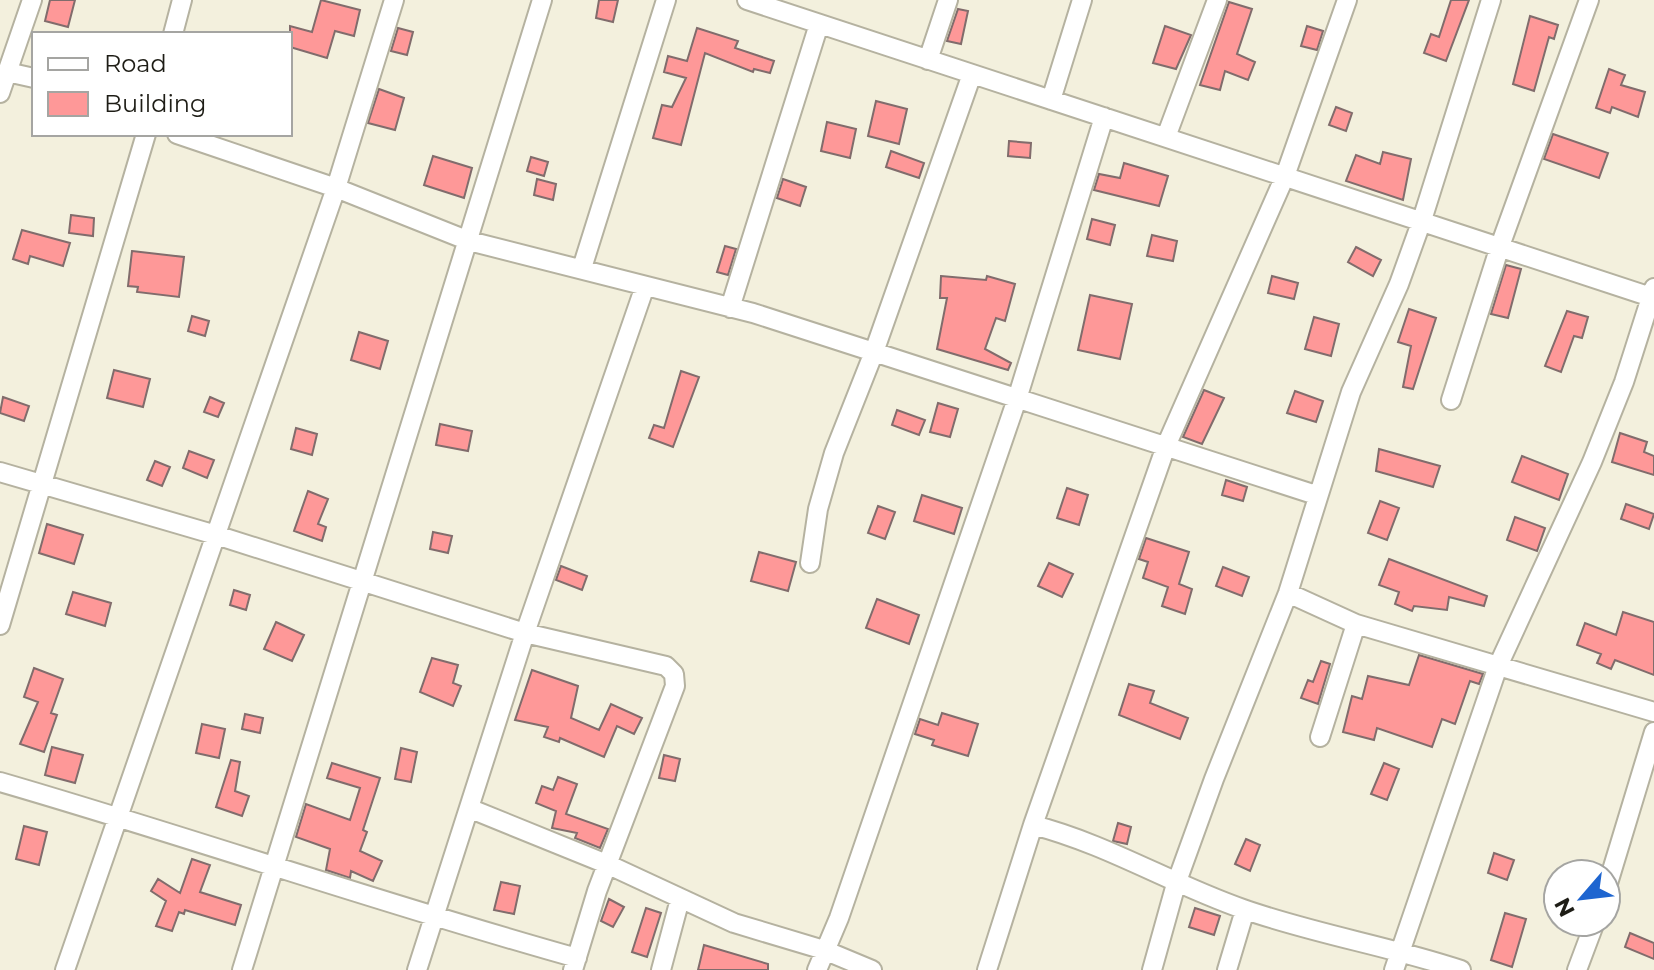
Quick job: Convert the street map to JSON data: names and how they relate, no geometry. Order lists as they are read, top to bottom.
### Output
{
  "legend": ["Road", "Building"],
  "north": "bottom left"
}
